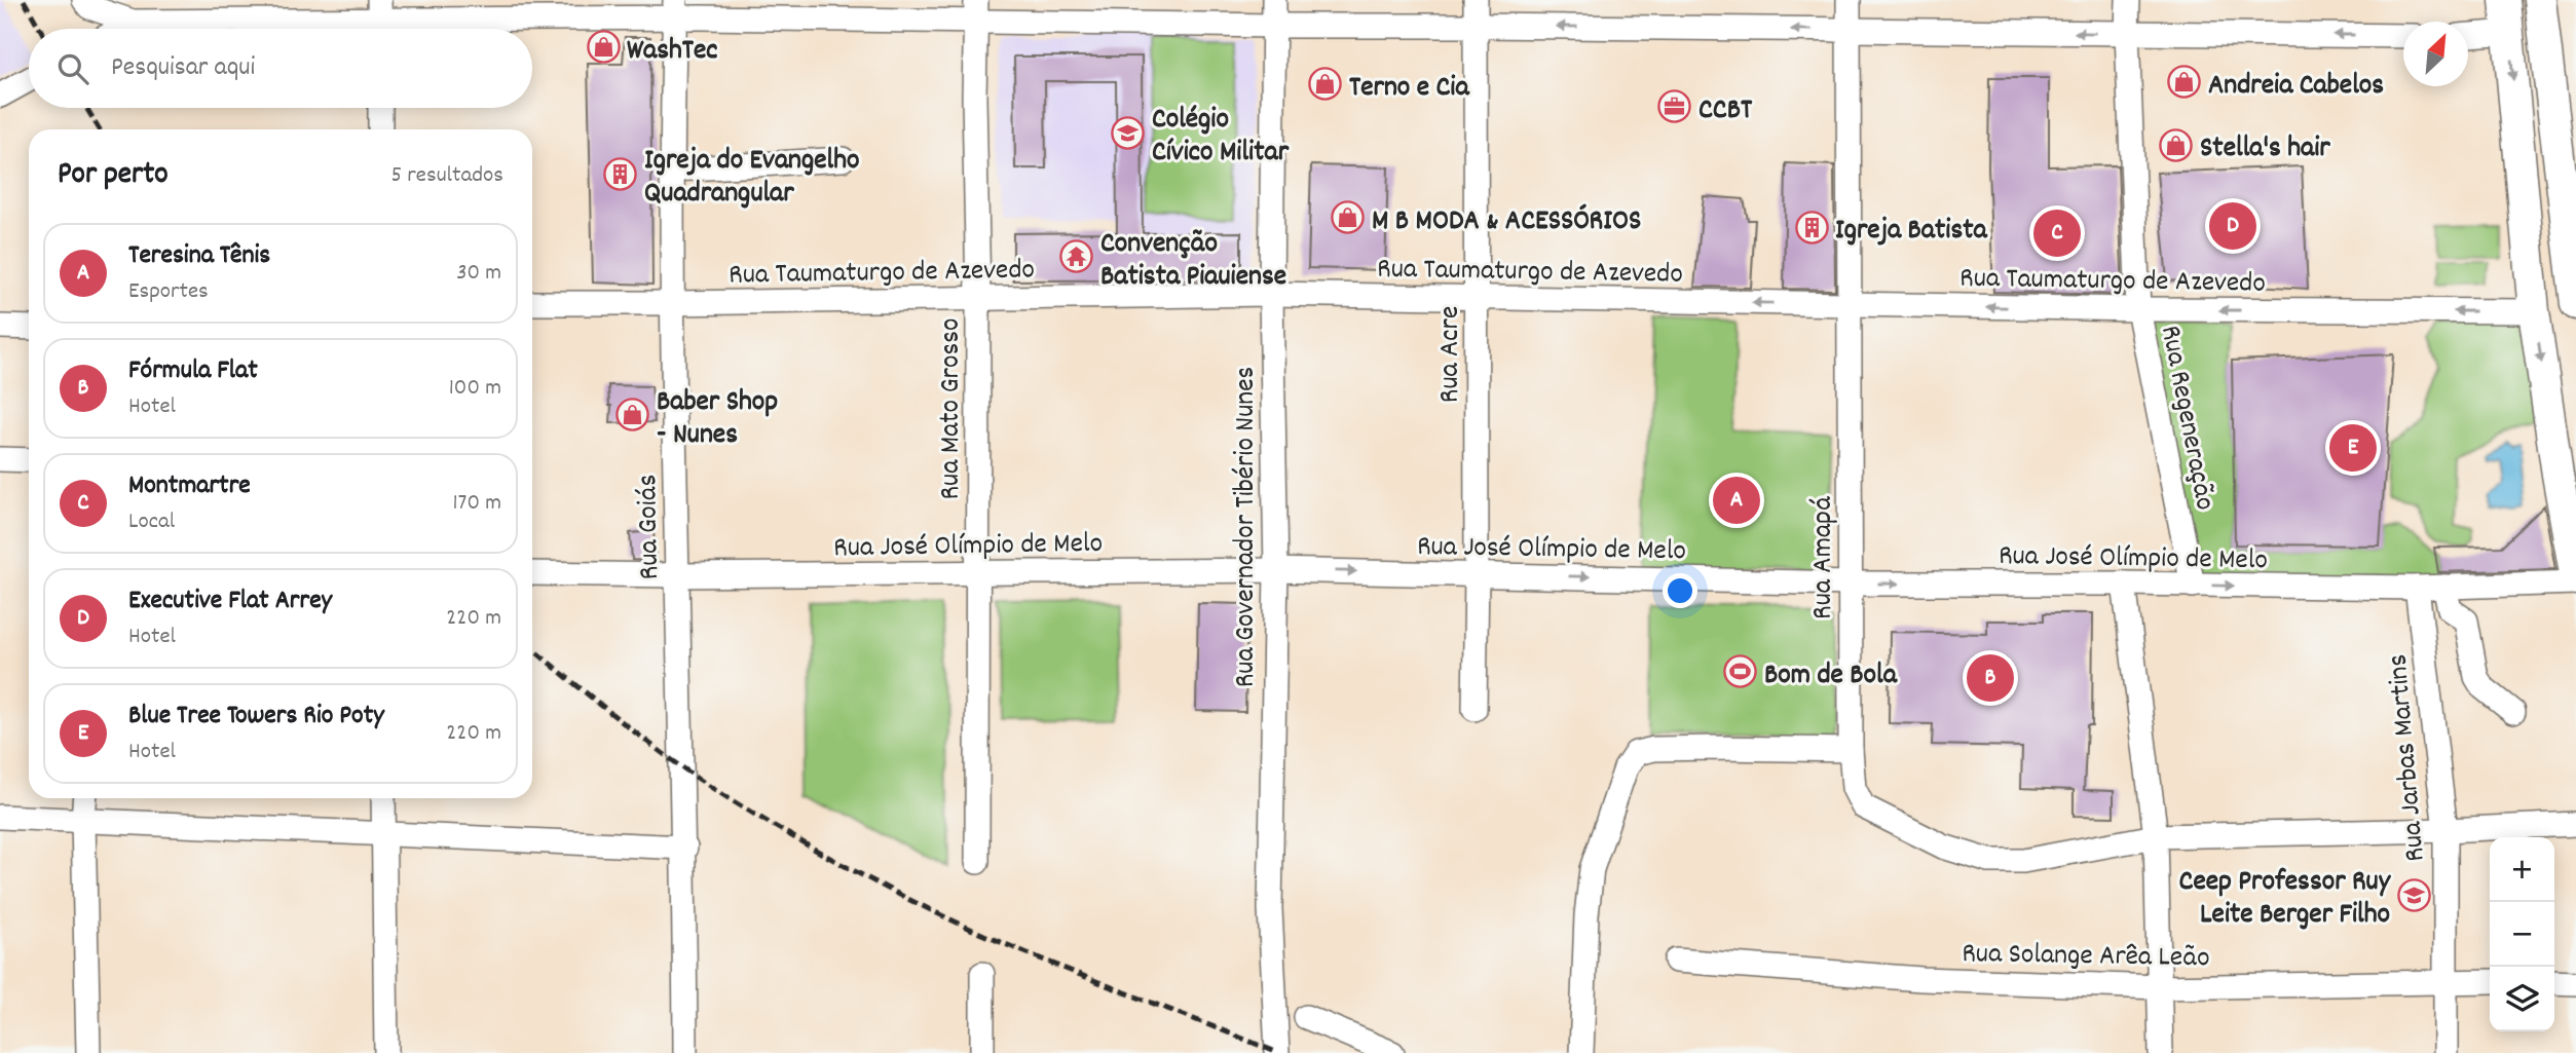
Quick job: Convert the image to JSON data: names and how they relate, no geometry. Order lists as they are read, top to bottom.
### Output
{
  "streets": {
    "street": [
      "Rua Taumaturgo de Azevedo",
      "Rua Acre",
      "Rua Mato Grosso",
      "Rua Regeneração",
      "Rua Goiás",
      "Rua Governador Tibério Nunes",
      "Rua José Olímpio de Melo",
      "Rua Amapá",
      "Rua Jarbas Martins",
      "Rua Solange Arêa Leão"
    ]
  },
  "crossings": [
    ["Rua Taumaturgo de Azevedo", "Rua Acre"],
    ["Rua Taumaturgo de Azevedo", "Rua Mato Grosso"],
    ["Rua Taumaturgo de Azevedo", "Rua Regeneração"],
    ["Rua Taumaturgo de Azevedo", "Rua Goiás"],
    ["Rua Taumaturgo de Azevedo", "Rua Governador Tibério Nunes"],
    ["Rua Taumaturgo de Azevedo", "Rua Amapá"],
    ["Rua Acre", "Rua José Olímpio de Melo"],
    ["Rua Mato Grosso", "Rua José Olímpio de Melo"],
    ["Rua Regeneração", "Rua José Olímpio de Melo"],
    ["Rua Goiás", "Rua José Olímpio de Melo"],
    ["Rua Governador Tibério Nunes", "Rua José Olímpio de Melo"],
    ["Rua José Olímpio de Melo", "Rua Amapá"],
    ["Rua José Olímpio de Melo", "Rua Jarbas Martins"],
    ["Rua Jarbas Martins", "Rua Solange Arêa Leão"]
  ],
  "one_way": ["Rua Taumaturgo de Azevedo", "Rua José Olímpio de Melo"],
  "places": {
    "shop": [
      "WashTec",
      "Andreia Cabelos",
      "Terno e Cia",
      "Stella's hair",
      "M B MODA & ACESSÓRIOS",
      "Baber Shop - Nunes"
    ],
    "office": ["CCBT"],
    "school or university": ["Colégio Cívico Militar", "Ceep Professor Ruy Leite Berger Filho"],
    "building": ["Igreja do Evangelho Quadrangular", "Igreja Batista"],
    "temple": ["Convenção Batista Piauiense"],
    "sports": ["Bom de Bola"]
  },
  "north": "top right",
  "page": {
    "search": "Pesquisar aqui",
    "heading": ["Por perto", "5 resultados"],
    "pins": [
      "D",
      "C",
      "E",
      "A",
      "B"
    ],
    "list": [
      {
        "mark": "A",
        "name": "Teresina Tênis",
        "note": "Esportes",
        "value": "30 m"
      },
      {
        "mark": "B",
        "name": "Fórmula Flat",
        "note": "Hotel",
        "value": "100 m"
      },
      {
        "mark": "C",
        "name": "Montmartre",
        "note": "Local",
        "value": "170 m"
      },
      {
        "mark": "D",
        "name": "Executive Flat Arrey",
        "note": "Hotel",
        "value": "220 m"
      },
      {
        "mark": "E",
        "name": "Blue Tree Towers Rio Poty",
        "note": "Hotel",
        "value": "220 m"
      }
    ],
    "map_buttons": ["+", "−"]
  }
}
